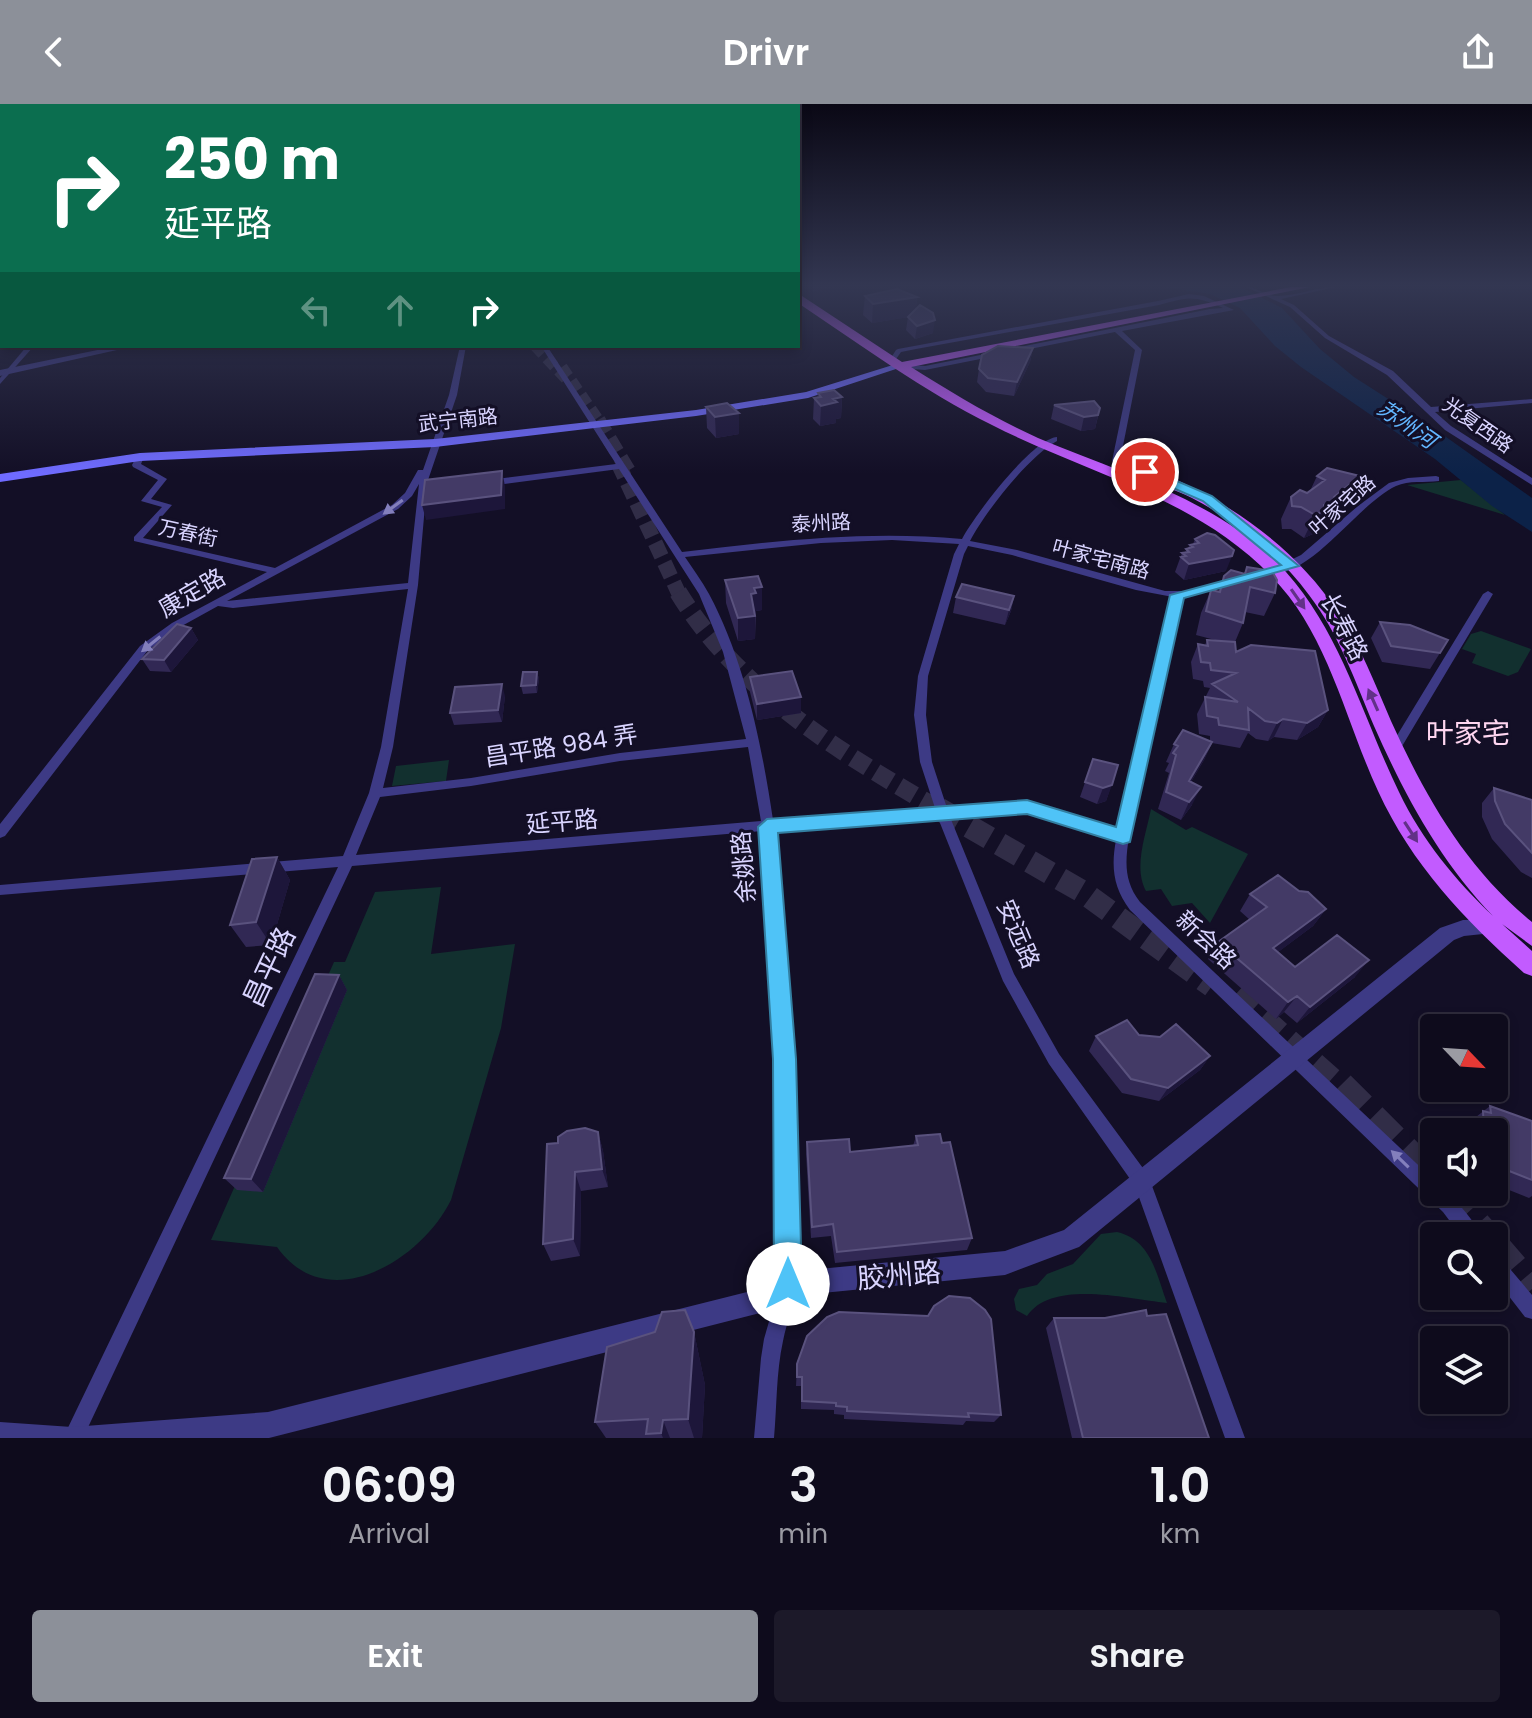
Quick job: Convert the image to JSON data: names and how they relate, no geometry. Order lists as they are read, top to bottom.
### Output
{
  "streets": {
    "main road": ["武宁南路", "长寿路"],
    "street": [
      "光复西路",
      "叶家宅路",
      "泰州路",
      "万春街",
      "叶家宅南路",
      "康定路",
      "昌平路 984 弄",
      "延平路",
      "余姚路",
      "安远路",
      "新会路",
      "昌平路",
      "胶州路"
    ]
  },
  "crossings": [
    ["武宁南路", "万春街"],
    ["武宁南路", "康定路"],
    ["武宁南路", "长寿路"],
    ["武宁南路", "余姚路"],
    ["叶家宅路", "长寿路"],
    ["泰州路", "叶家宅南路"],
    ["泰州路", "余姚路"],
    ["泰州路", "安远路"],
    ["万春街", "康定路"],
    ["叶家宅南路", "安远路"],
    ["叶家宅南路", "新会路"],
    ["康定路", "昌平路"],
    ["长寿路", "安远路"],
    ["长寿路", "胶州路"],
    ["昌平路 984 弄", "余姚路"],
    ["昌平路 984 弄", "昌平路"],
    ["延平路", "余姚路"],
    ["延平路", "安远路"],
    ["延平路", "新会路"],
    ["延平路", "昌平路"],
    ["余姚路", "胶州路"],
    ["安远路", "胶州路"],
    ["新会路", "胶州路"],
    ["昌平路", "胶州路"]
  ],
  "one_way": ["康定路"],
  "districts": ["叶家宅"],
  "water": ["苏州河"],
  "north": "bottom right",
  "page": {
    "header": "Drivr",
    "turn": ["250 m", "延平路"],
    "eta": [
      "06:09",
      "Arrival",
      "3",
      "min",
      "1.0",
      "km"
    ],
    "buttons": ["Exit", "Share"]
  }
}
